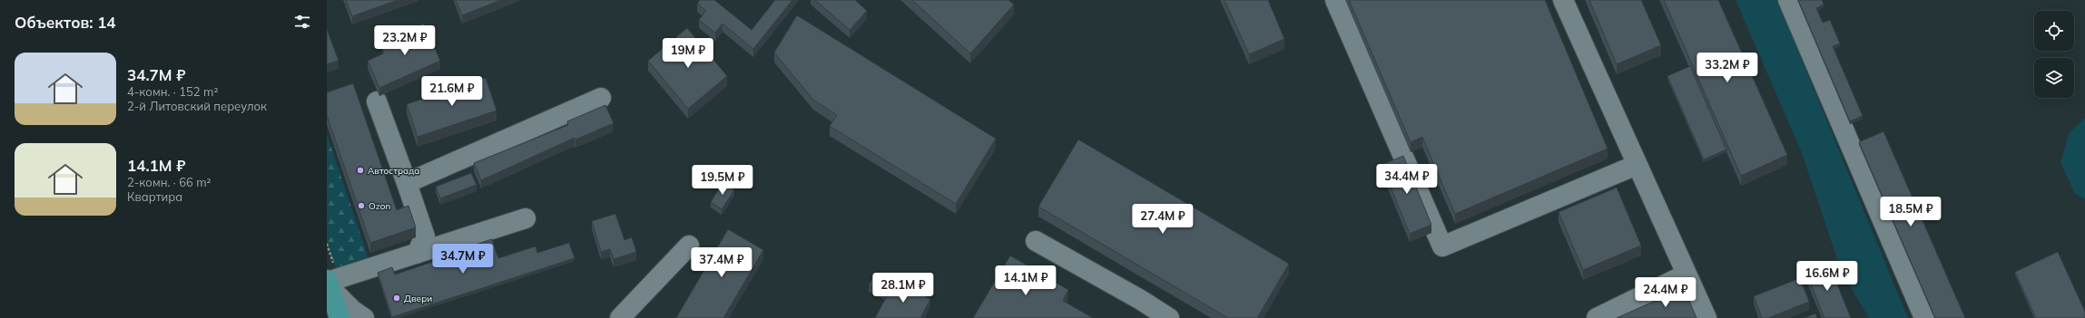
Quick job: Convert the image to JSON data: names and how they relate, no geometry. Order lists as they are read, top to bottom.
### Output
{
  "places": ["Автострада", "Ozon", "Двери"],
  "page": {
    "heading": "Объектов: 14",
    "price": [
      "23.2M ₽",
      "19M ₽",
      "33.2M ₽",
      "21.6M ₽",
      "34.4M ₽",
      "19.5M ₽",
      "18.5M ₽",
      "27.4M ₽",
      "34.7M ₽",
      "37.4M ₽",
      "16.6M ₽",
      "14.1M ₽",
      "28.1M ₽",
      "24.4M ₽"
    ],
    "list": [
      {
        "name": "34.7M ₽",
        "note": "4-комн. · 152 m² · 2-й Литовский переулок"
      },
      {
        "name": "14.1M ₽",
        "note": "2-комн. · 66 m² · Квартира"
      }
    ]
  }
}
